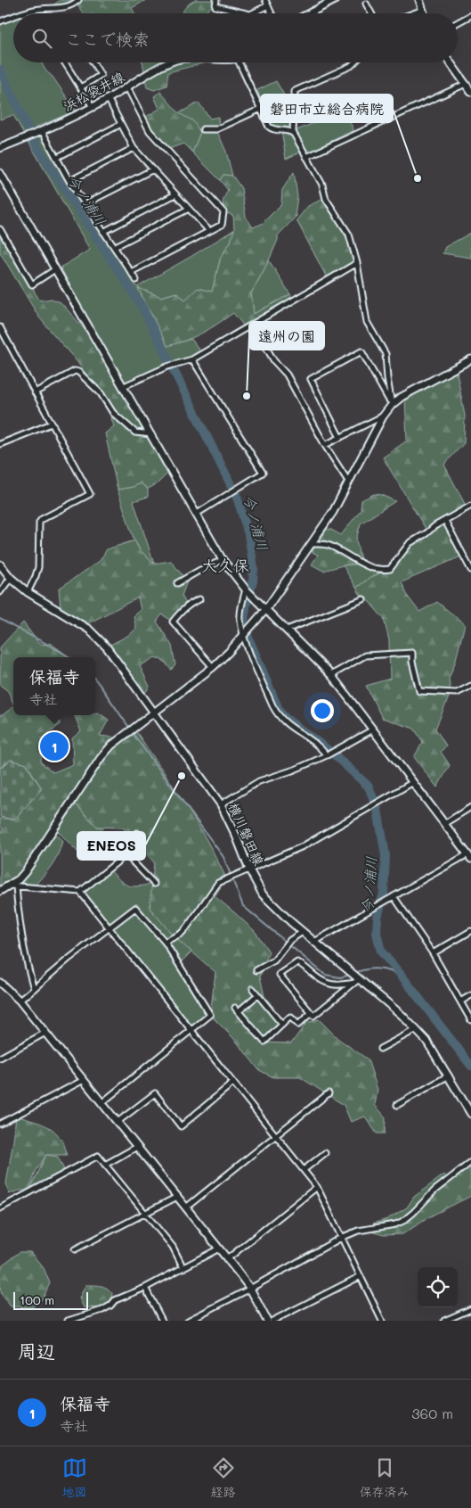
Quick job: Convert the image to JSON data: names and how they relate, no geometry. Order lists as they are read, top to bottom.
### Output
{
  "streets": {
    "street": ["浜松袋井線", "横川磐田線"]
  },
  "districts": ["大久保"],
  "water": ["今ノ浦川"],
  "places": ["磐田市立総合病院", "遠州の園", "ENEOS"],
  "scale_bar": "100 m",
  "page": {
    "search": "ここで検索",
    "popup": ["保福寺", "寺社"],
    "pins": "1",
    "scale": "100 m",
    "heading": "周辺",
    "list": [
      {
        "mark": "1",
        "name": "保福寺",
        "note": "寺社",
        "value": "360 m"
      }
    ],
    "nav": ["地図", "経路", "保存済み"]
  }
}
